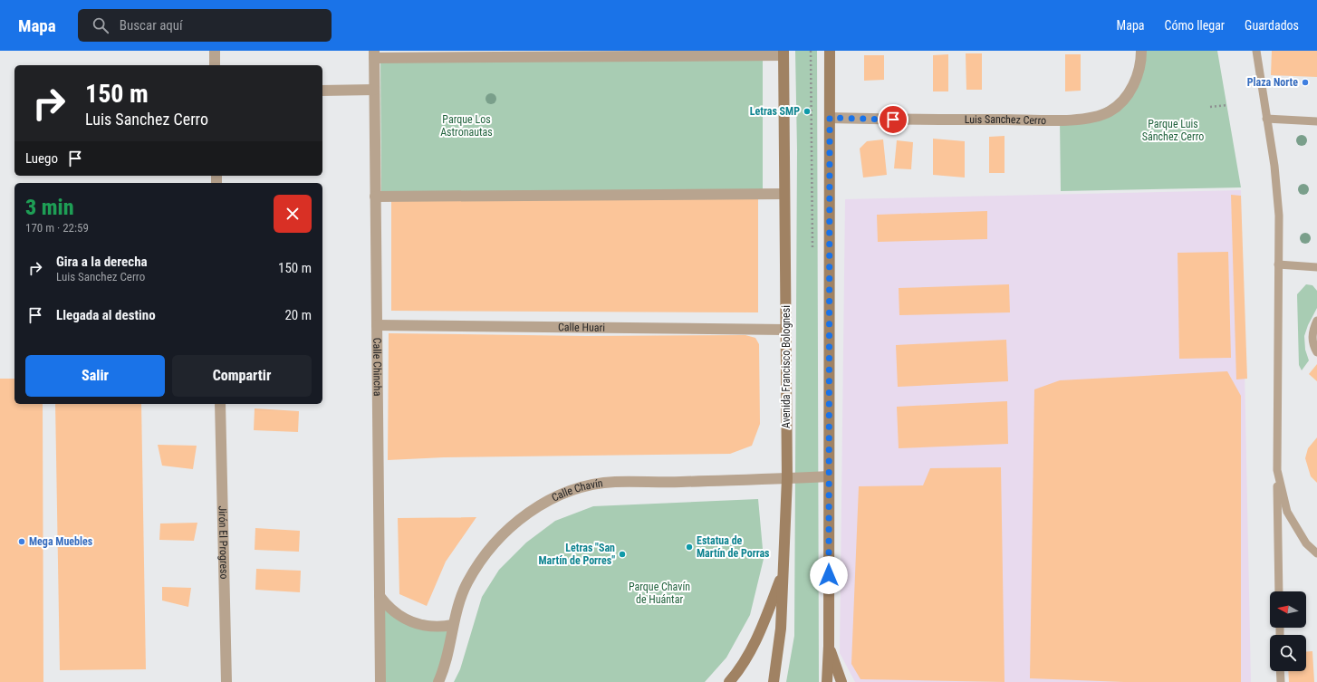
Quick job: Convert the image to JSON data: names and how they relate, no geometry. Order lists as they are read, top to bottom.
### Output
{
  "streets": {
    "main road": ["Avenida Francisco Bolognesi"],
    "street": [
      "Luis Sanchez Cerro",
      "Calle Huari",
      "Calle Chincha",
      "Calle Chavín",
      "Jirón El Progreso"
    ]
  },
  "crossings": [
    ["Calle Huari", "Calle Chincha"],
    ["Calle Huari", "Avenida Francisco Bolognesi"],
    ["Avenida Francisco Bolognesi", "Calle Chavín"]
  ],
  "parks": ["Parque Los Astronautas", "Parque Luis Sánchez Cerro", "Parque Chavín de Huántar"],
  "places": [
    "Plaza Norte",
    "Letras SMP",
    "Mega Muebles",
    "Estatua de Martín de Porras",
    "Letras \"San Martín de Porres\""
  ],
  "north": "left",
  "page": {
    "header": "Mapa",
    "search": "Buscar aquí",
    "nav": ["Mapa", "Cómo llegar", "Guardados"],
    "turn": ["150 m", "Luis Sanchez Cerro"],
    "then": "Luego",
    "heading": ["3 min", "170 m · 22:59"],
    "list": [
      {
        "name": "Gira a la derecha",
        "note": "Luis Sanchez Cerro",
        "value": "150 m"
      },
      {
        "name": "Llegada al destino",
        "value": "20 m"
      }
    ],
    "buttons": ["Salir", "Compartir"]
  }
}
